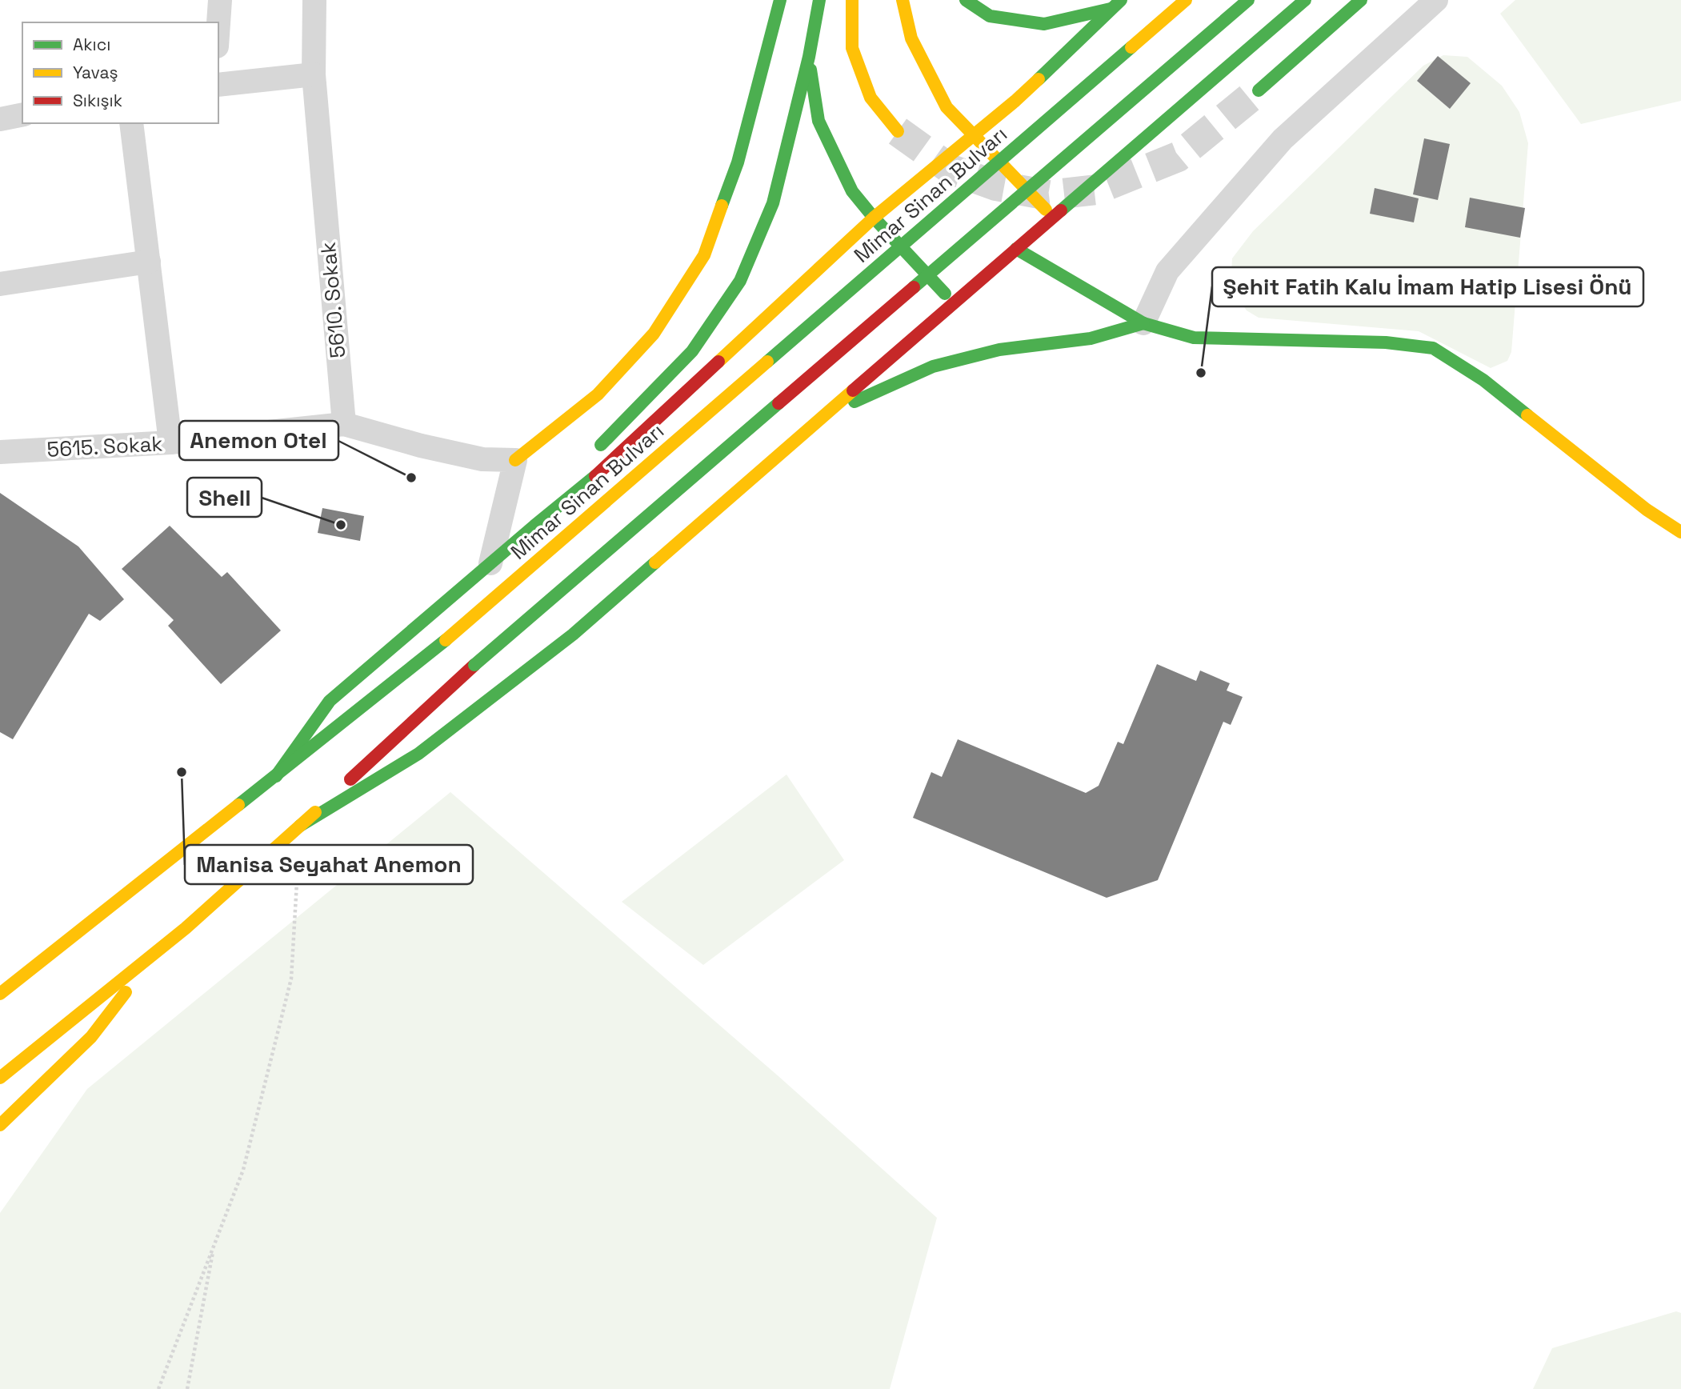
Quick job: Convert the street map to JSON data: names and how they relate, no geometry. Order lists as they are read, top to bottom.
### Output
{
  "streets": {
    "main road": ["Mimar Sinan Bulvarı"],
    "street": ["5610. Sokak", "5615. Sokak"]
  },
  "crossings": [
    ["5610. Sokak", "5615. Sokak"]
  ],
  "places": [
    "Şehit Fatih Kalu İmam Hatip Lisesi Önü",
    "Anemon Otel",
    "Shell",
    "Manisa Seyahat Anemon"
  ],
  "legend": ["Akıcı", "Yavaş", "Sıkışık"]
}
